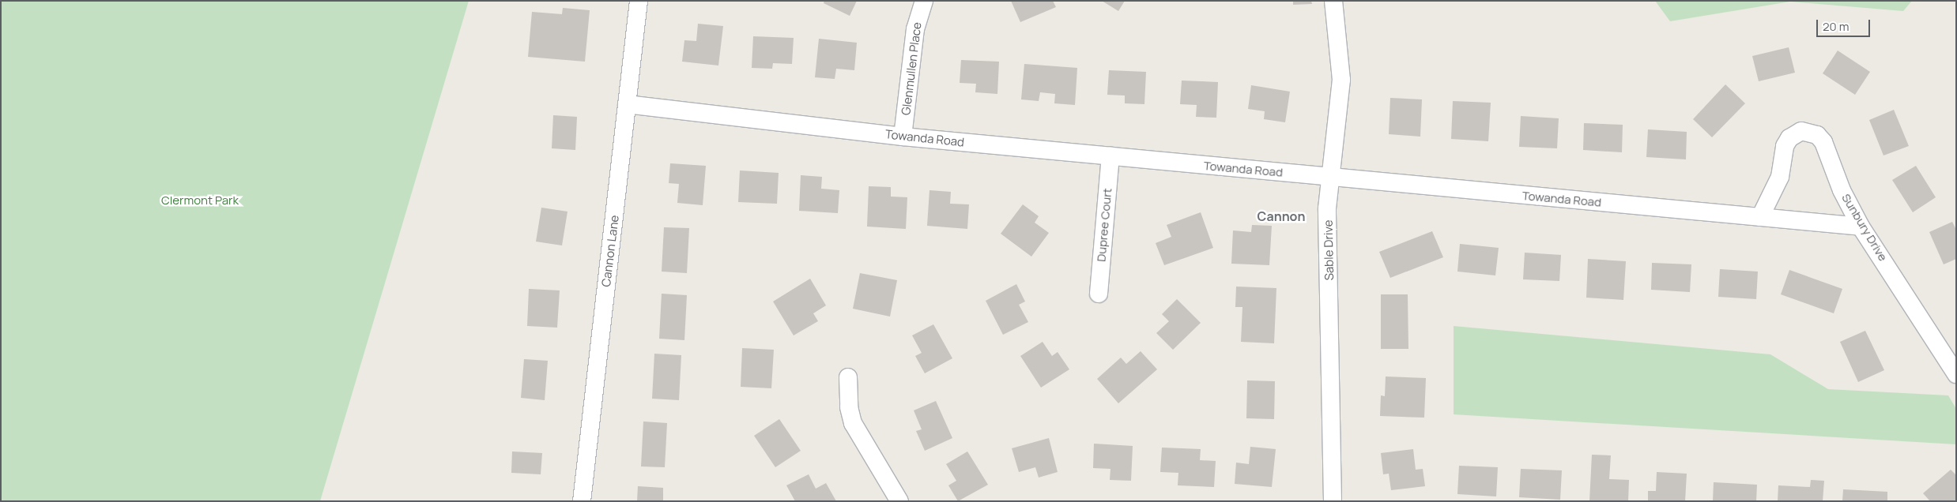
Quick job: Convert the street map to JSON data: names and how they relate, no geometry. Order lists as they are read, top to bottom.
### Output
{
  "streets": {
    "street": [
      "Glenmullen Place",
      "Towanda Road",
      "Dupree Court",
      "Sunbury Drive",
      "Sable Drive",
      "Cannon Lane"
    ]
  },
  "crossings": [
    ["Glenmullen Place", "Towanda Road"],
    ["Towanda Road", "Dupree Court"],
    ["Towanda Road", "Sunbury Drive"],
    ["Towanda Road", "Sable Drive"],
    ["Towanda Road", "Cannon Lane"]
  ],
  "districts": ["Cannon"],
  "parks": ["Clermont Park"],
  "scale_bar": "20 m"
}
